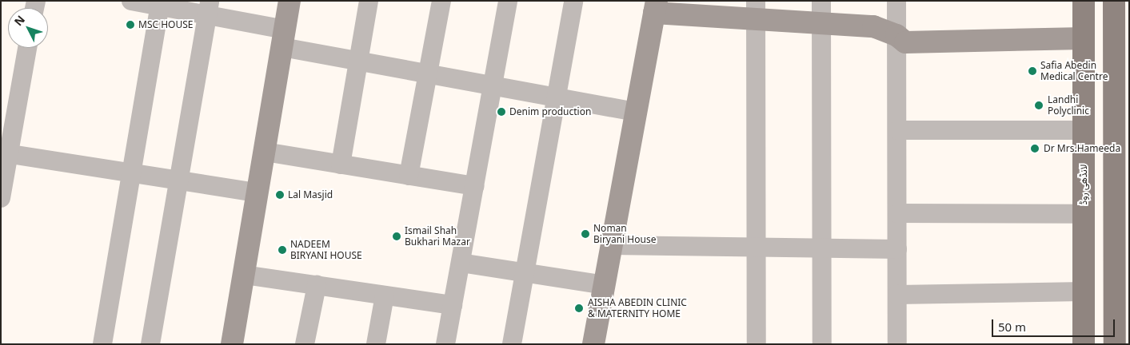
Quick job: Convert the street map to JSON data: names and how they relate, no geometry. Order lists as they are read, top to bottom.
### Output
{
  "streets": {
    "main road": ["لانڈھی روڈ"]
  },
  "places": [
    "MSC HOUSE",
    "Safia Abedin Medical Centre",
    "Landhi Polyclinic",
    "Denim production",
    "Dr Mrs.Hameeda",
    "Lal Masjid",
    "Noman Biryani House",
    "Ismail Shah Bukhari Mazar",
    "NADEEM BIRYANI HOUSE",
    "AISHA ABEDIN CLINIC & MATERNITY HOME"
  ],
  "scale_bar": "50 m",
  "north": "top left"
}
